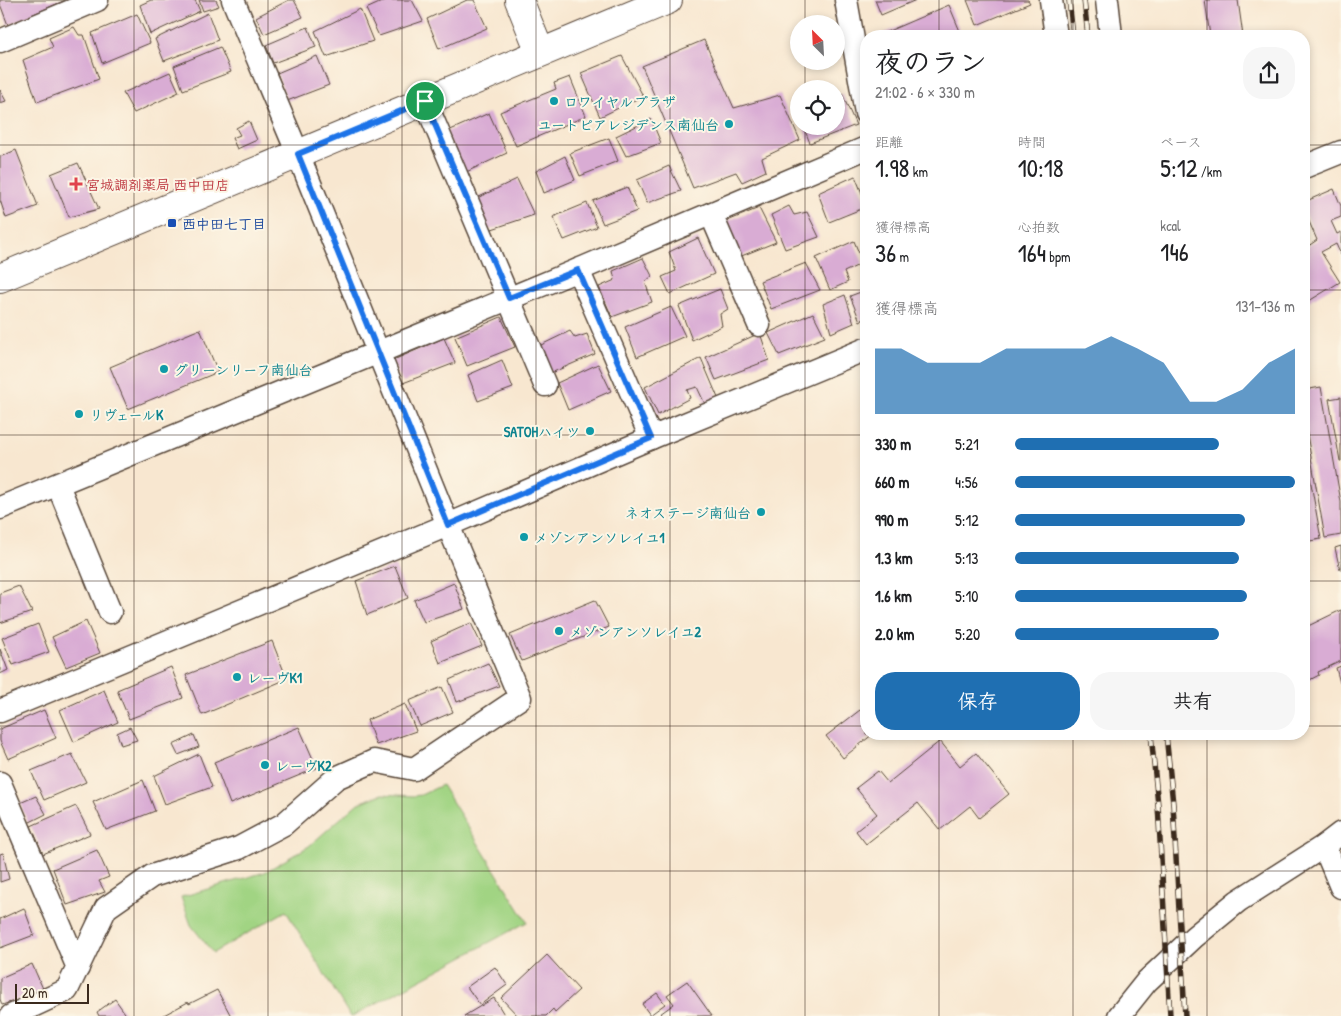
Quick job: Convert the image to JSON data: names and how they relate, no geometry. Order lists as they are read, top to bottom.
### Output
{
  "places": {
    "other": [
      "ロワイヤルプラザ",
      "ユートピアレジデンス南仙台",
      "グリーンリーフ南仙台",
      "リヴェールK",
      "SATOHハイツ",
      "ネオステージ南仙台",
      "メゾンアンソレイユ1",
      "メゾンアンソレイユ2",
      "レーヴK1",
      "レーヴK2"
    ],
    "health": ["宮城調剤薬局 西中田店"],
    "transit": ["西中田七丁目"]
  },
  "scale_bar": "20 m",
  "north": "top left",
  "page": {
    "heading": ["夜のラン", "21:02 · 6 × 330 m"],
    "stats": [
      ["距離", "1.98 km"],
      ["時間", "10:18"],
      ["ペース", "5:12 /km"],
      ["獲得標高", "36 m"],
      ["心拍数", "164 bpm"],
      ["kcal", "146"]
    ],
    "chart": ["獲得標高", "131–136 m"],
    "list": [
      {
        "name": "330 m",
        "note": "5:21"
      },
      {
        "name": "660 m",
        "note": "4:56"
      },
      {
        "name": "990 m",
        "note": "5:12"
      },
      {
        "name": "1.3 km",
        "note": "5:13"
      },
      {
        "name": "1.6 km",
        "note": "5:10"
      },
      {
        "name": "2.0 km",
        "note": "5:20"
      }
    ],
    "buttons": ["保存", "共有"],
    "scale": "20 m"
  }
}
